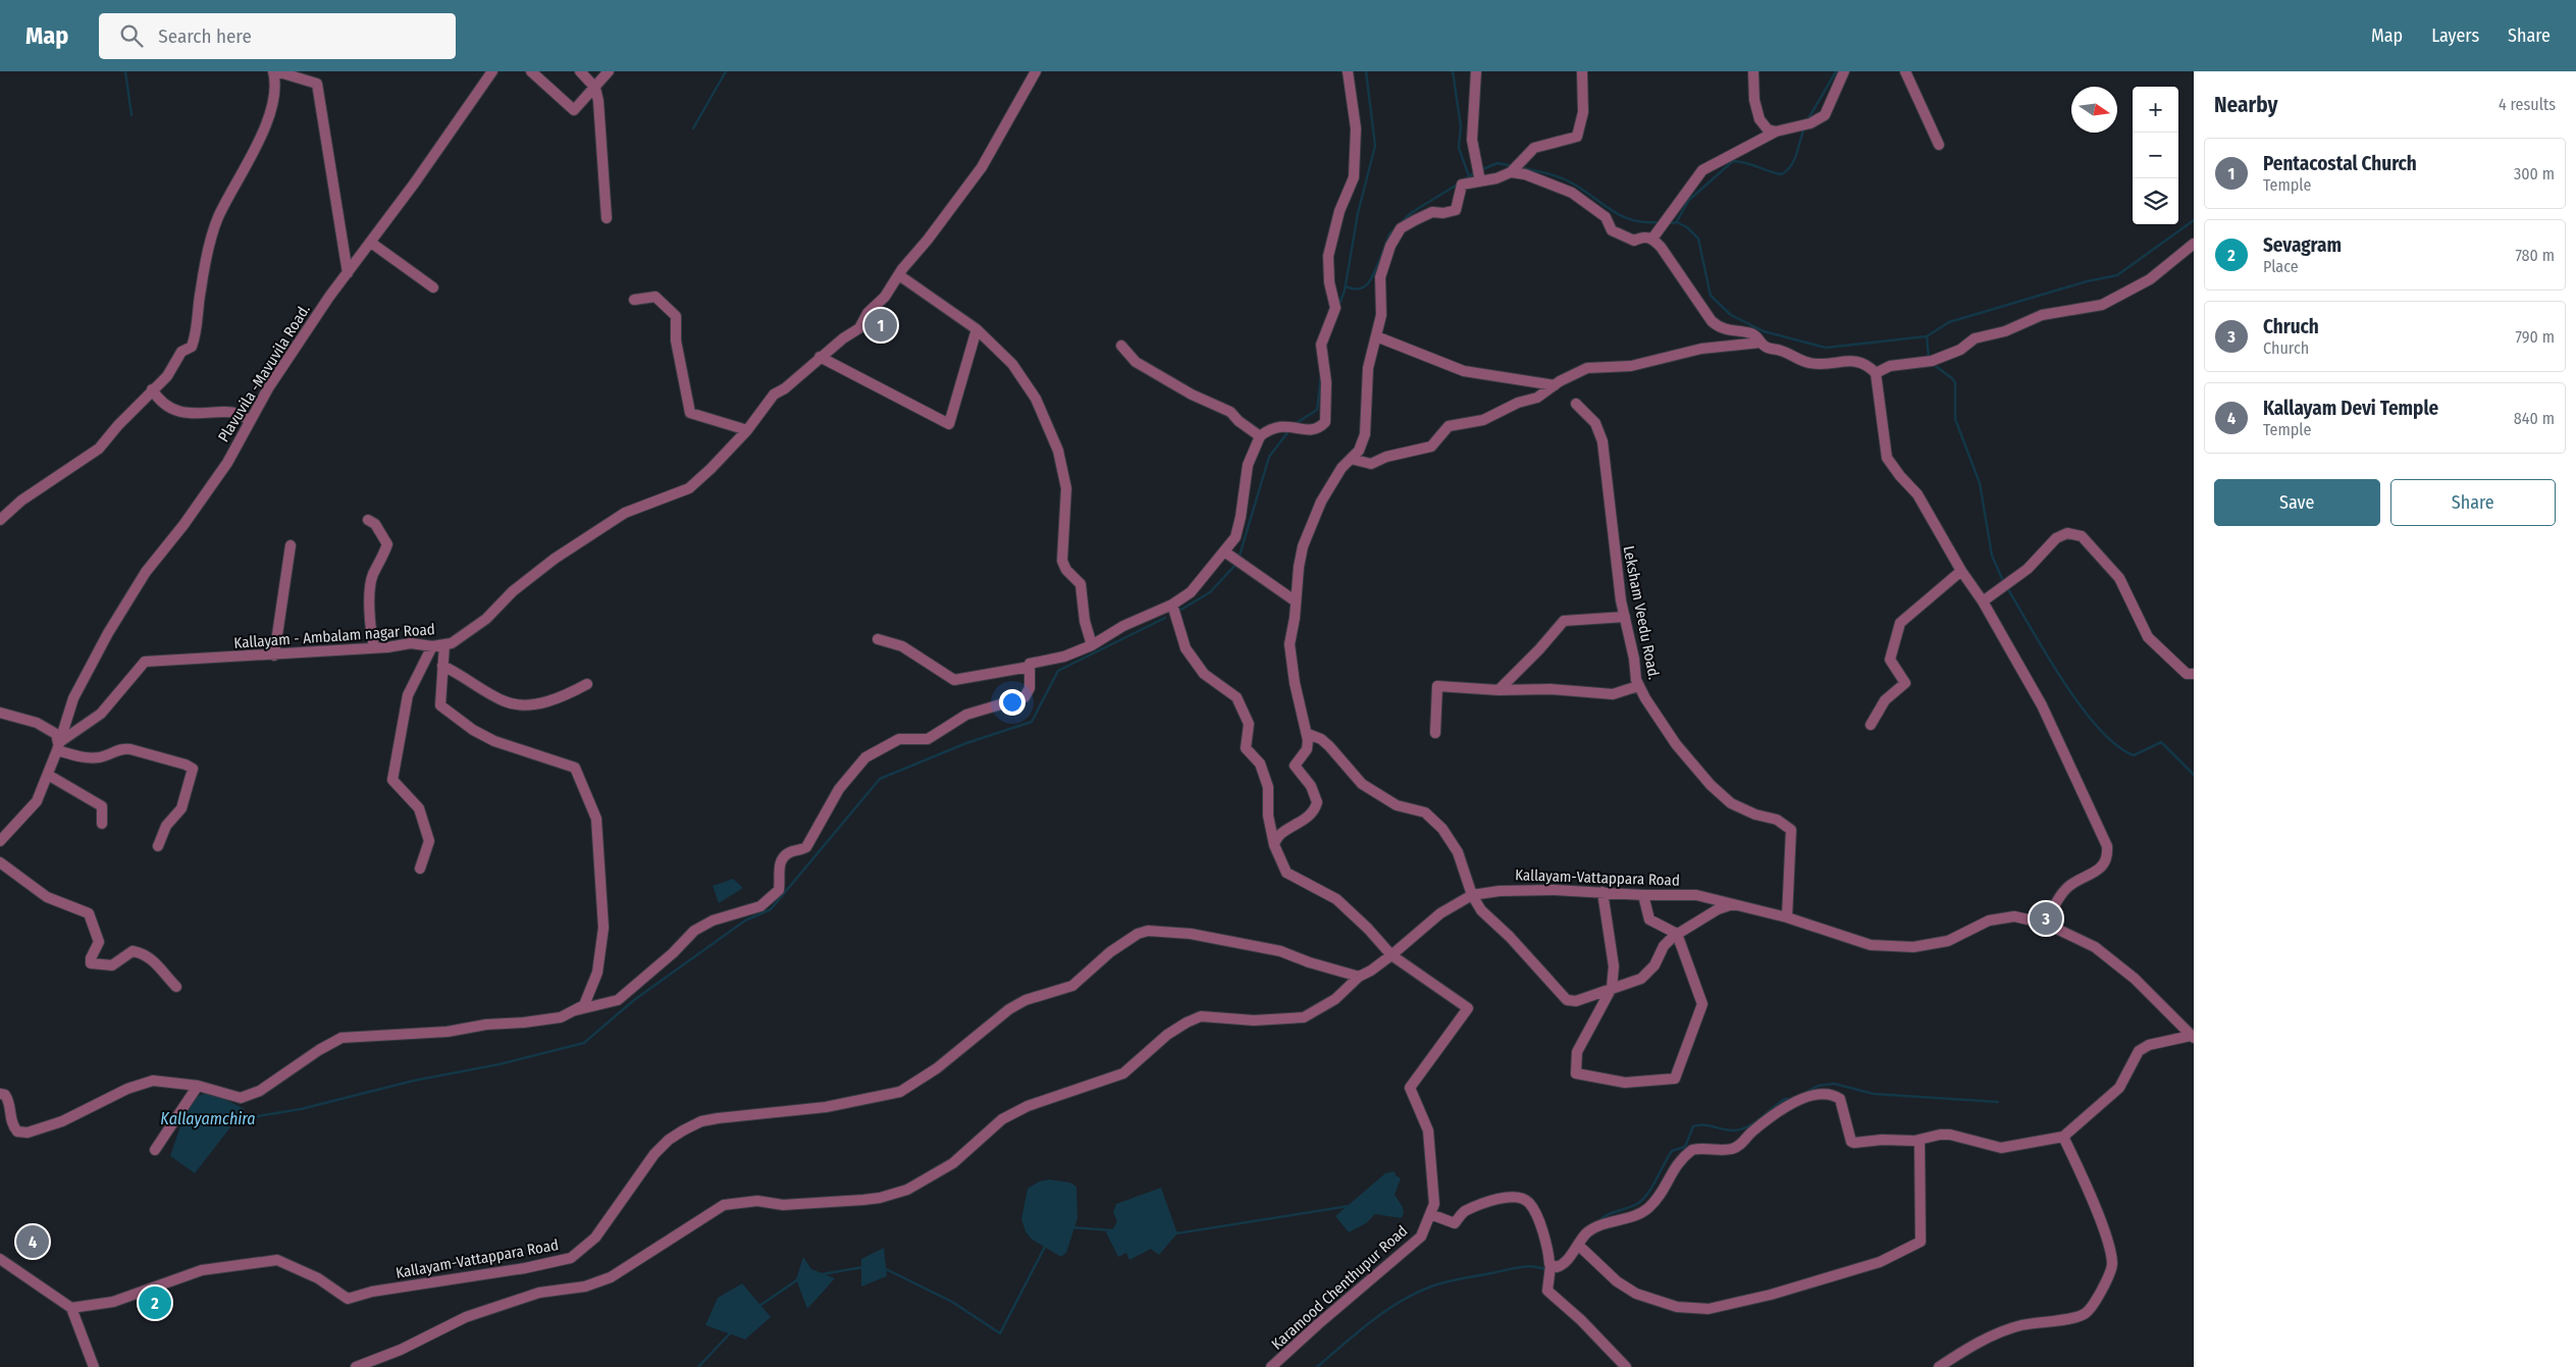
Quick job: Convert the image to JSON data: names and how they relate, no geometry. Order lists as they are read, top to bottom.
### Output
{
  "streets": {
    "street": [
      "Plavuvila -Mavuvila Road.",
      "Leksham Veedu Road.",
      "Kallayam - Ambalam nagar Road",
      "Kallayam-Vattappara Road",
      "Karamood Chenthupur Road"
    ]
  },
  "crossings": [
    ["Plavuvila -Mavuvila Road.", "Kallayam - Ambalam nagar Road"],
    ["Leksham Veedu Road.", "Kallayam-Vattappara Road"],
    ["Kallayam-Vattappara Road", "Karamood Chenthupur Road"]
  ],
  "water": ["Kallayamchira"],
  "north": "right",
  "page": {
    "header": "Map",
    "search": "Search here",
    "nav": ["Map", "Layers", "Share"],
    "heading": ["Nearby", "4 results"],
    "map_buttons": ["+", "−"],
    "list": [
      {
        "mark": "1",
        "name": "Pentacostal Church",
        "note": "Temple",
        "value": "300 m"
      },
      {
        "mark": "2",
        "name": "Sevagram",
        "note": "Place",
        "value": "780 m"
      },
      {
        "mark": "3",
        "name": "Chruch",
        "note": "Church",
        "value": "790 m"
      },
      {
        "mark": "4",
        "name": "Kallayam Devi Temple",
        "note": "Temple",
        "value": "840 m"
      }
    ],
    "pins": [
      "1",
      "3",
      "4",
      "2"
    ],
    "buttons": ["Save", "Share"]
  }
}
